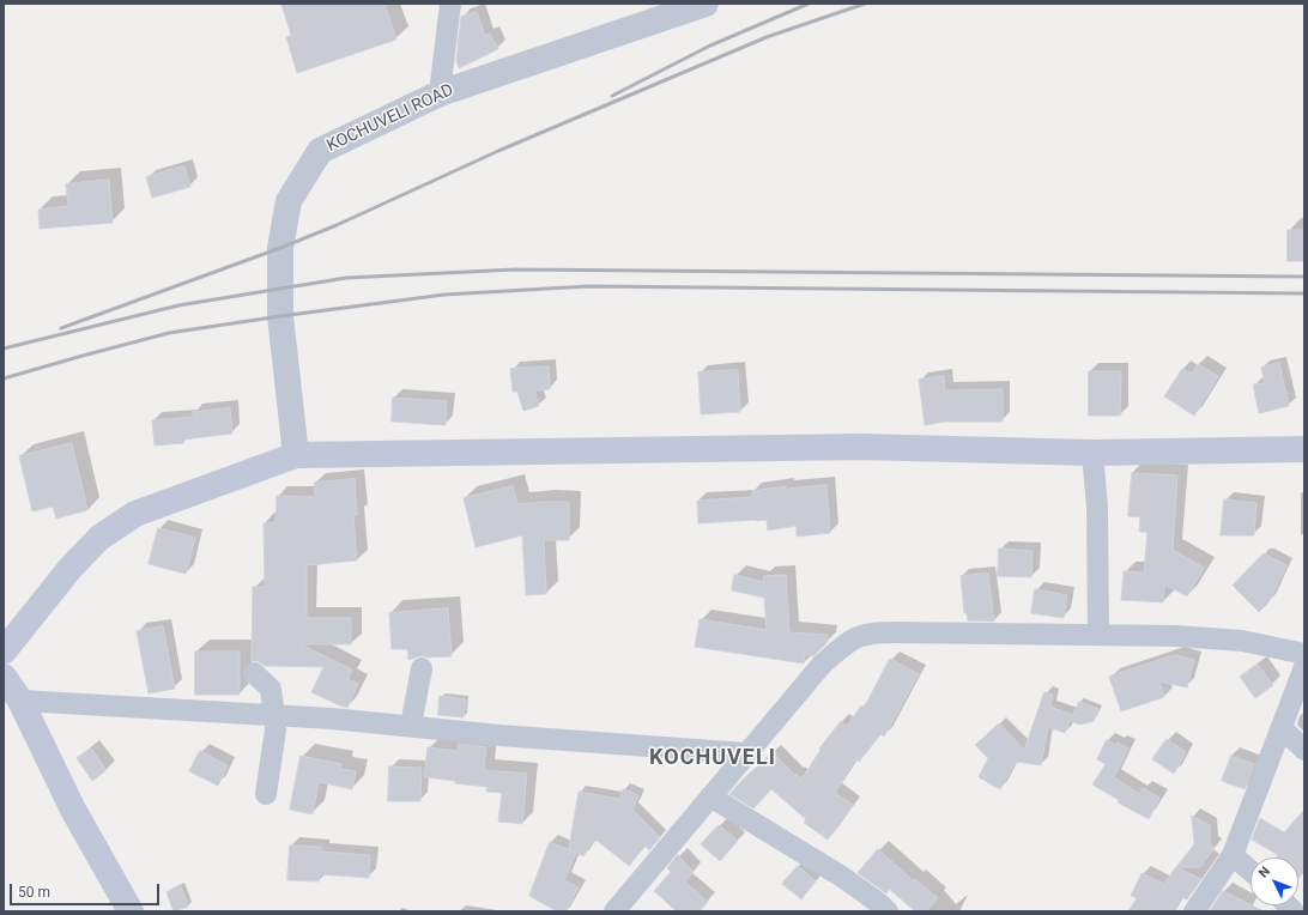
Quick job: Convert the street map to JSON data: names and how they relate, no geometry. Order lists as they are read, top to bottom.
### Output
{
  "streets": {
    "street": ["KOCHUVELI ROAD"]
  },
  "districts": ["KOCHUVELI"],
  "scale_bar": "50 m",
  "north": "top left"
}
